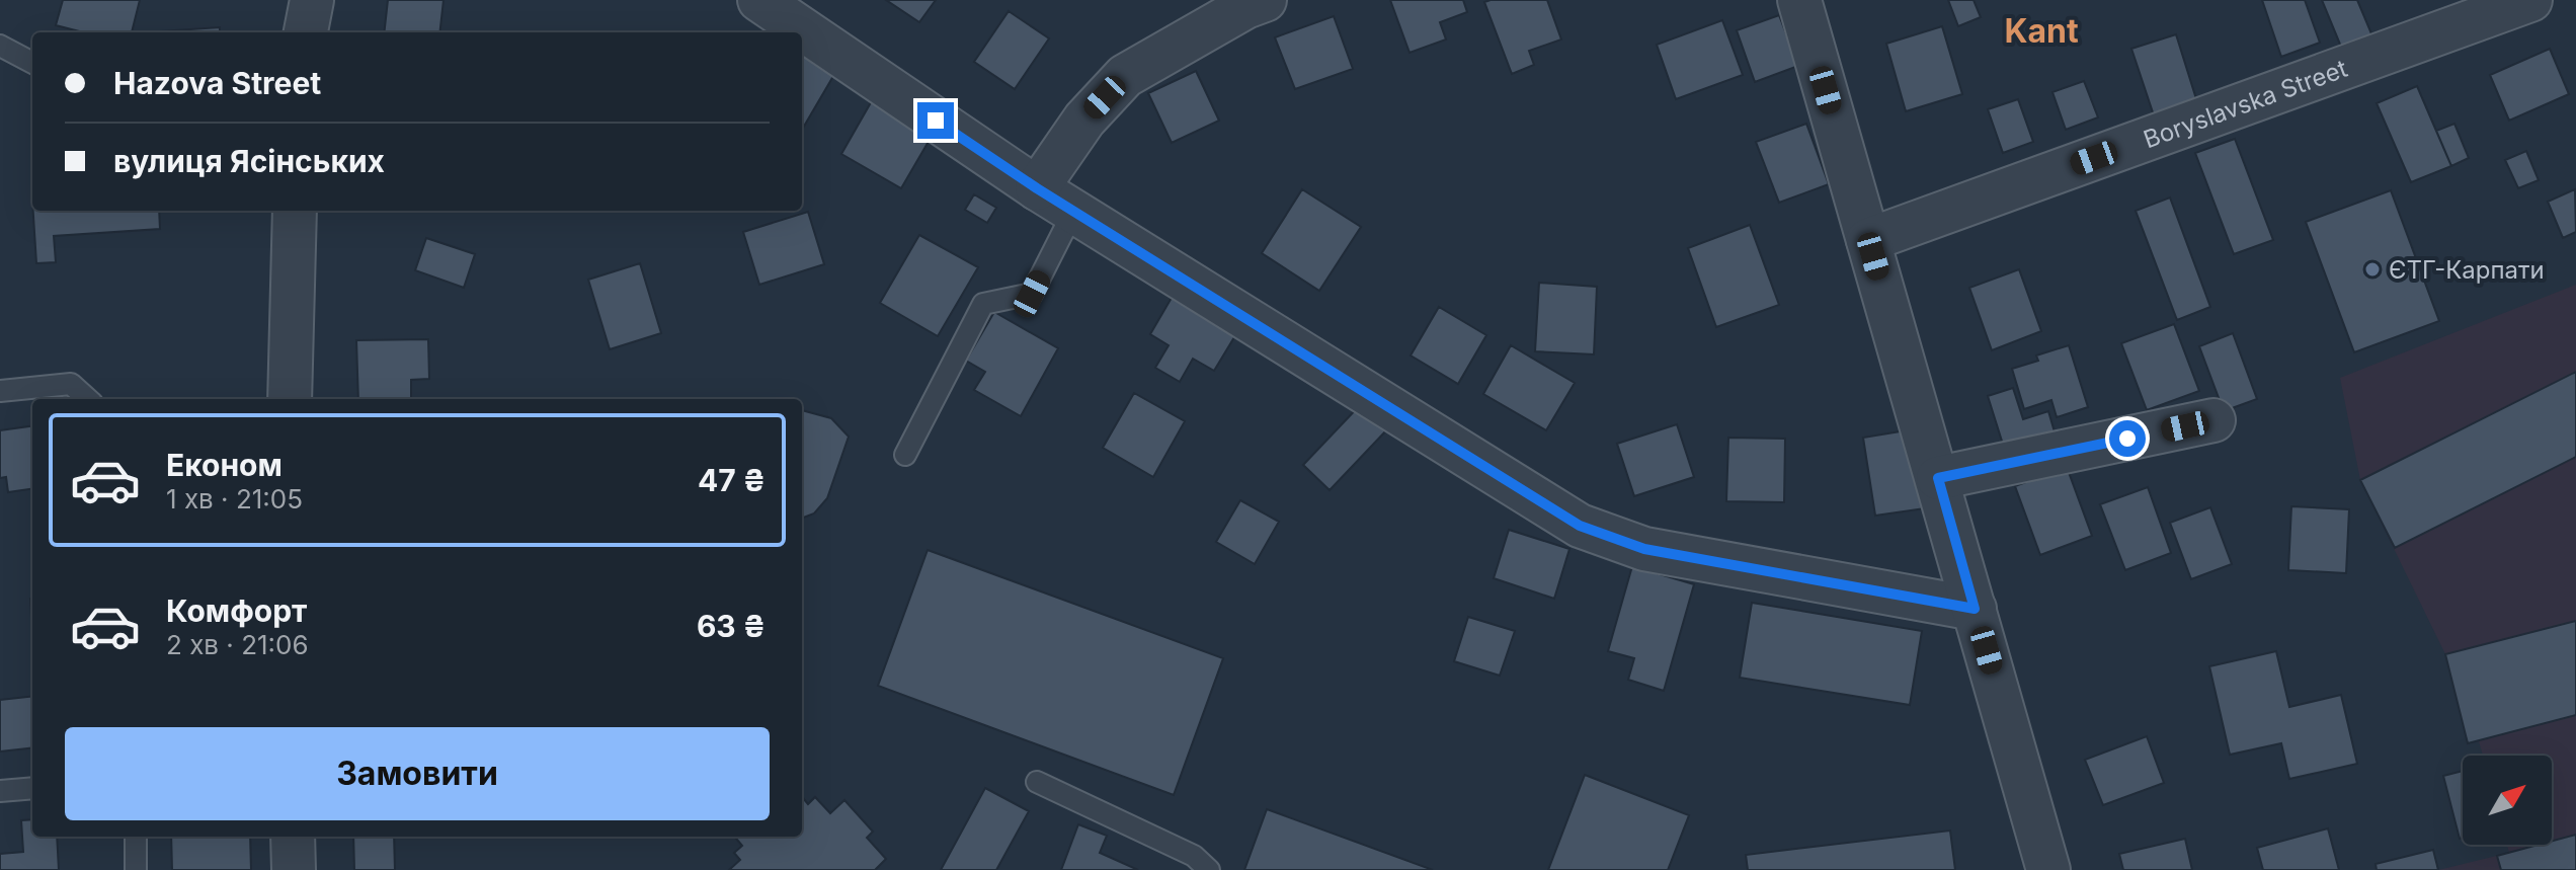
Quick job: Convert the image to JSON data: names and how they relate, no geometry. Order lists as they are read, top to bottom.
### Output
{
  "streets": {
    "street": ["Boryslavska Street"]
  },
  "districts": ["Kant"],
  "places": ["ЄТГ-Карпати"],
  "north": "top right",
  "page": {
    "banner": ["Hazova Street", "вулиця Ясінських"],
    "list": [
      {
        "name": "Економ",
        "note": "1 хв · 21:05",
        "value": "47 ₴"
      },
      {
        "name": "Комфорт",
        "note": "2 хв · 21:06",
        "value": "63 ₴"
      }
    ],
    "buttons": "Замовити"
  }
}
